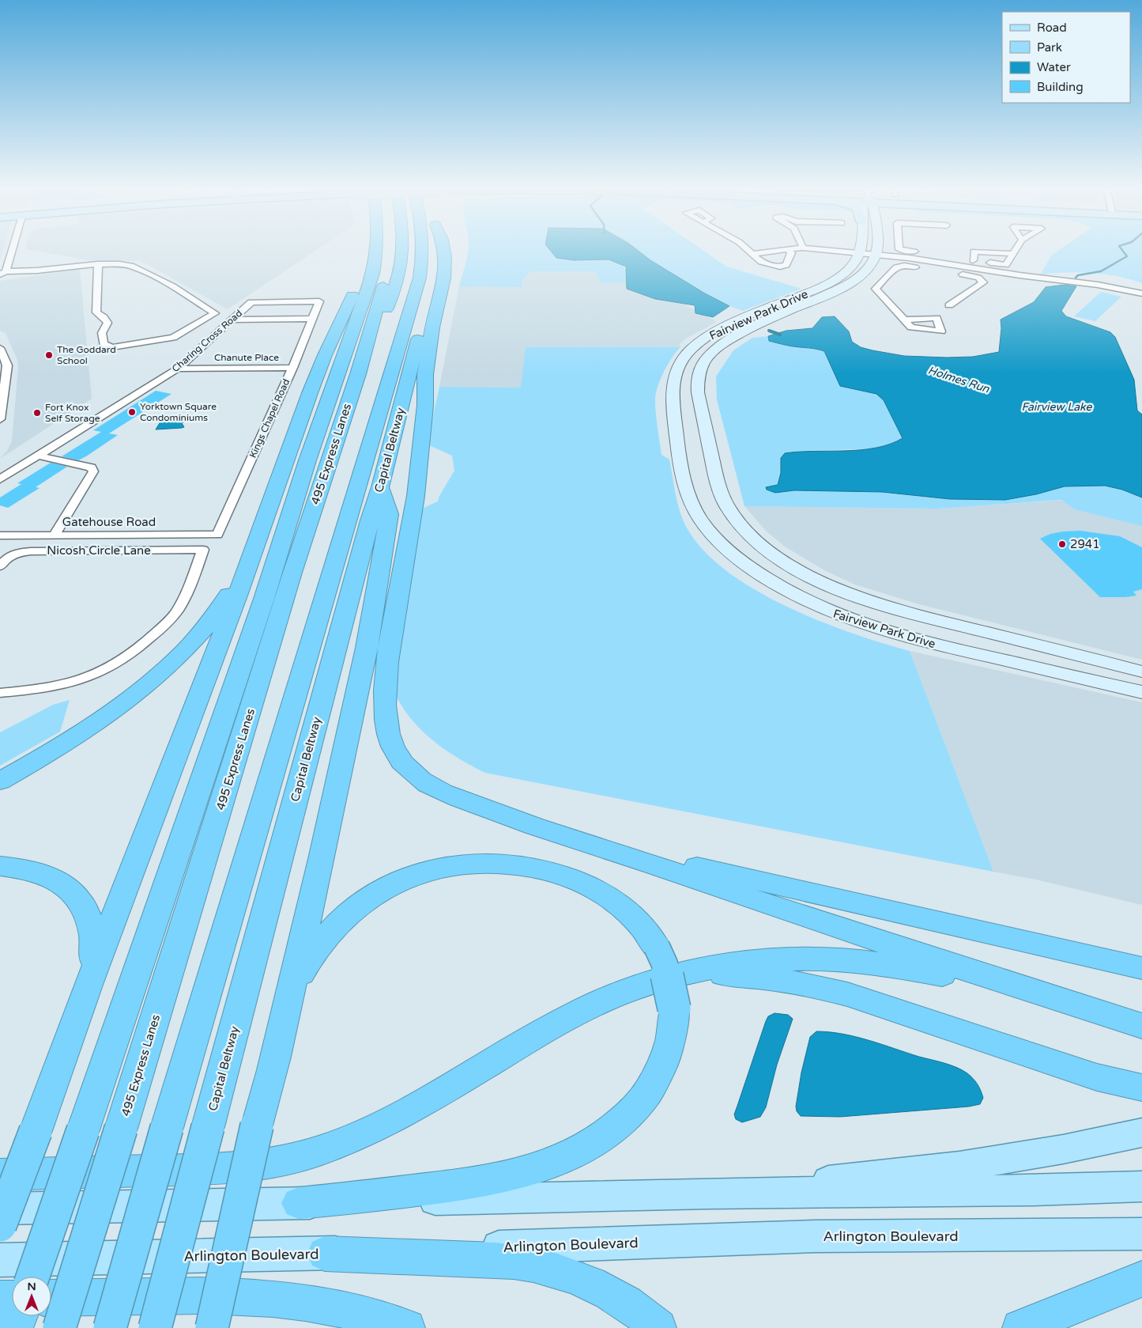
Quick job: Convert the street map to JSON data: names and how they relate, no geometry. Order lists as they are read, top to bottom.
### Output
{
  "streets": {
    "highway": ["Capital Beltway", "495 Express Lanes"],
    "main road": ["Fairview Park Drive", "Arlington Boulevard"],
    "street": [
      "Charing Cross Road",
      "Chanute Place",
      "Kings Chapel Road",
      "Gatehouse Road",
      "Nicosh Circle Lane"
    ]
  },
  "crossings": [
    ["Charing Cross Road", "Chanute Place"],
    ["Charing Cross Road", "Kings Chapel Road"],
    ["Chanute Place", "Kings Chapel Road"],
    ["Kings Chapel Road", "Gatehouse Road"]
  ],
  "water": ["Holmes Run", "Fairview Lake"],
  "places": [
    "The Goddard School",
    "Yorktown Square Condominiums",
    "Fort Knox Self Storage",
    "2941"
  ],
  "legend": [
    "Road",
    "Park",
    "Water",
    "Building"
  ],
  "north": "top"
}
